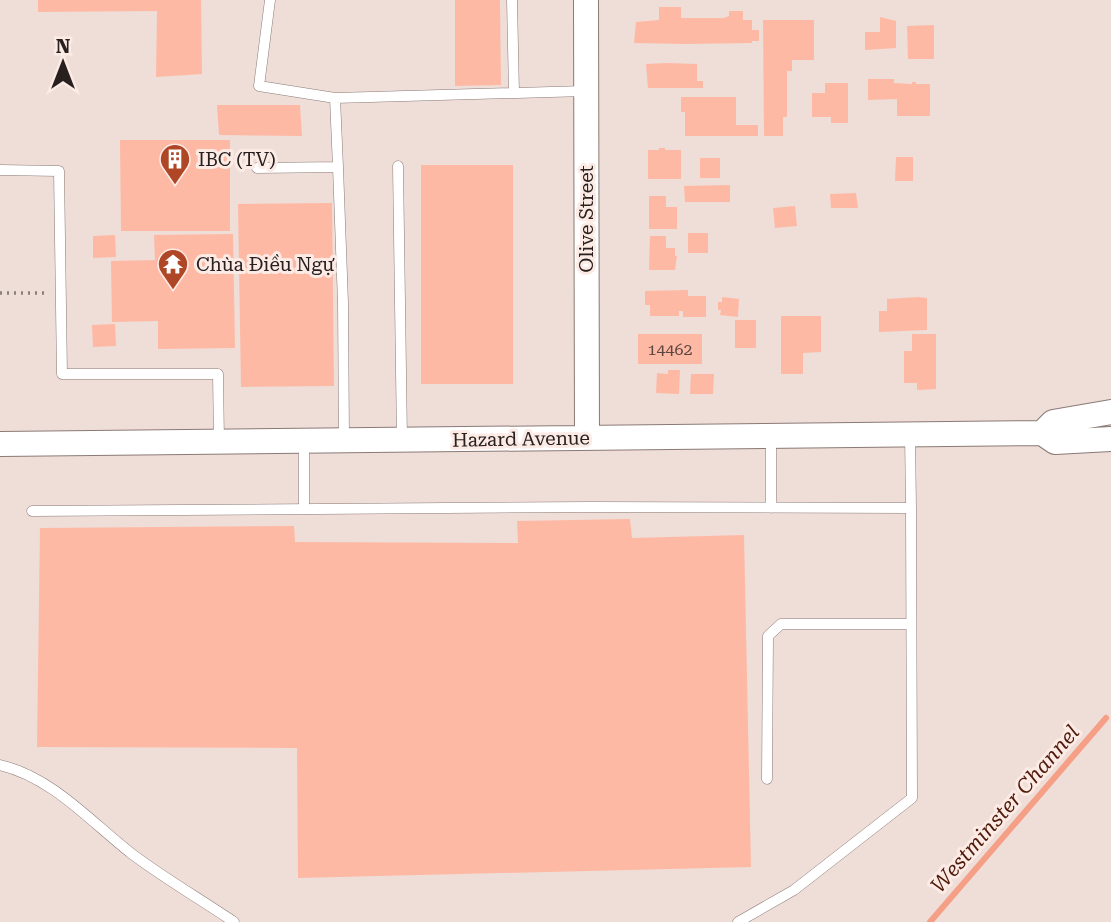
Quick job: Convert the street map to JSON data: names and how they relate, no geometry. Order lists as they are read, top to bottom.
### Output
{
  "streets": {
    "street": ["Olive Street", "Hazard Avenue"]
  },
  "crossings": [
    ["Olive Street", "Hazard Avenue"]
  ],
  "water": ["Westminster Channel"],
  "places": {
    "building": ["IBC (TV)"],
    "temple": ["Chùa Điều Ngự"]
  },
  "house_numbers": ["14462"],
  "north": "top"
}
